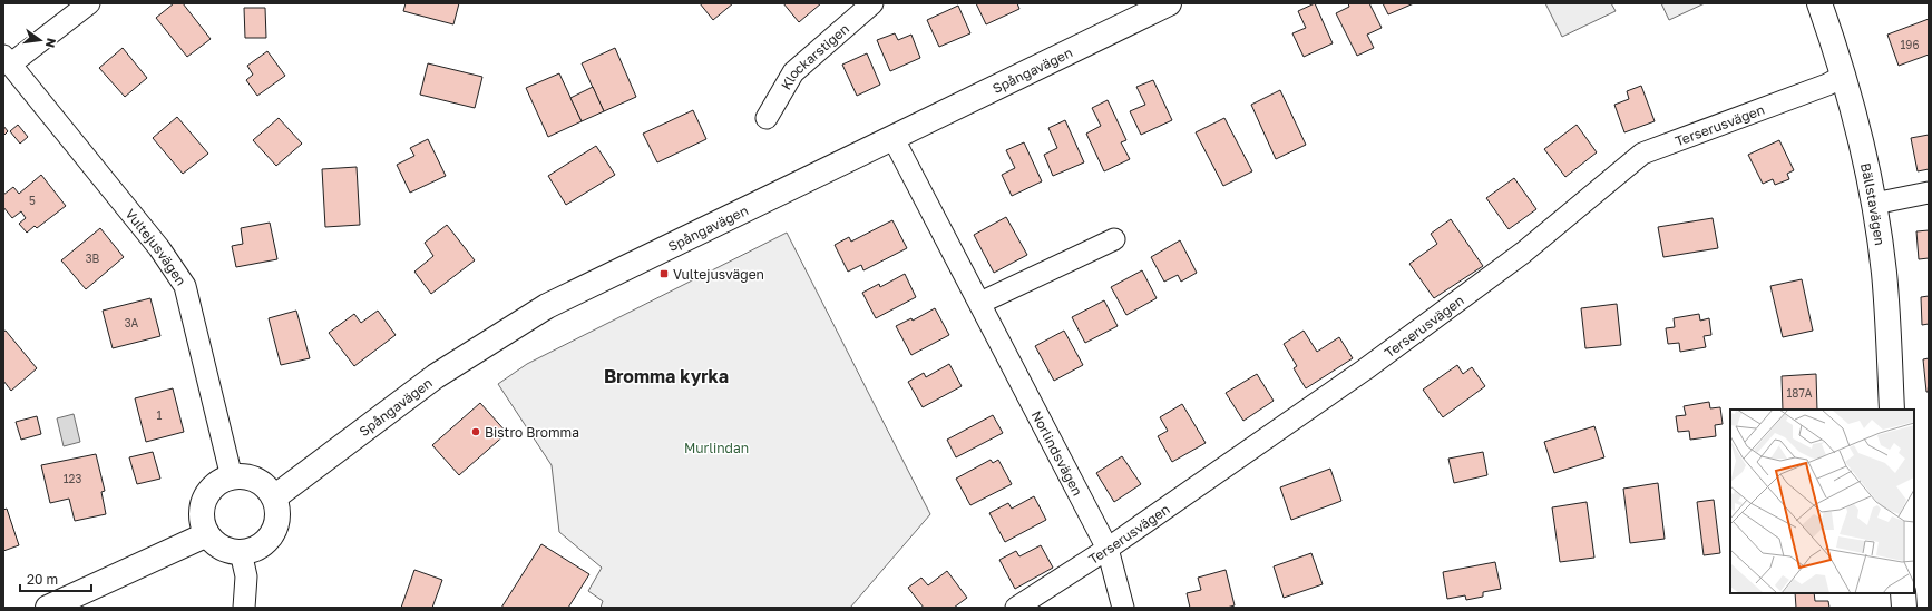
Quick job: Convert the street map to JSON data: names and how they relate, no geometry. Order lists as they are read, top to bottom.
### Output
{
  "streets": {
    "street": [
      "Klockarstigen",
      "Spångavägen",
      "Terserusvägen",
      "Bällstavägen",
      "Vultejusvägen",
      "Norlindsvägen"
    ]
  },
  "crossings": [
    ["Spångavägen", "Vultejusvägen"],
    ["Spångavägen", "Norlindsvägen"],
    ["Terserusvägen", "Bällstavägen"],
    ["Terserusvägen", "Norlindsvägen"]
  ],
  "districts": ["Bromma kyrka"],
  "parks": ["Murlindan"],
  "places": {
    "transit": ["Vultejusvägen"],
    "other": ["Bistro Bromma"]
  },
  "house_numbers": [
    "196",
    "5",
    "3B",
    "3A",
    "187A",
    "1",
    "123"
  ],
  "scale_bar": "20 m",
  "north": "right"
}
